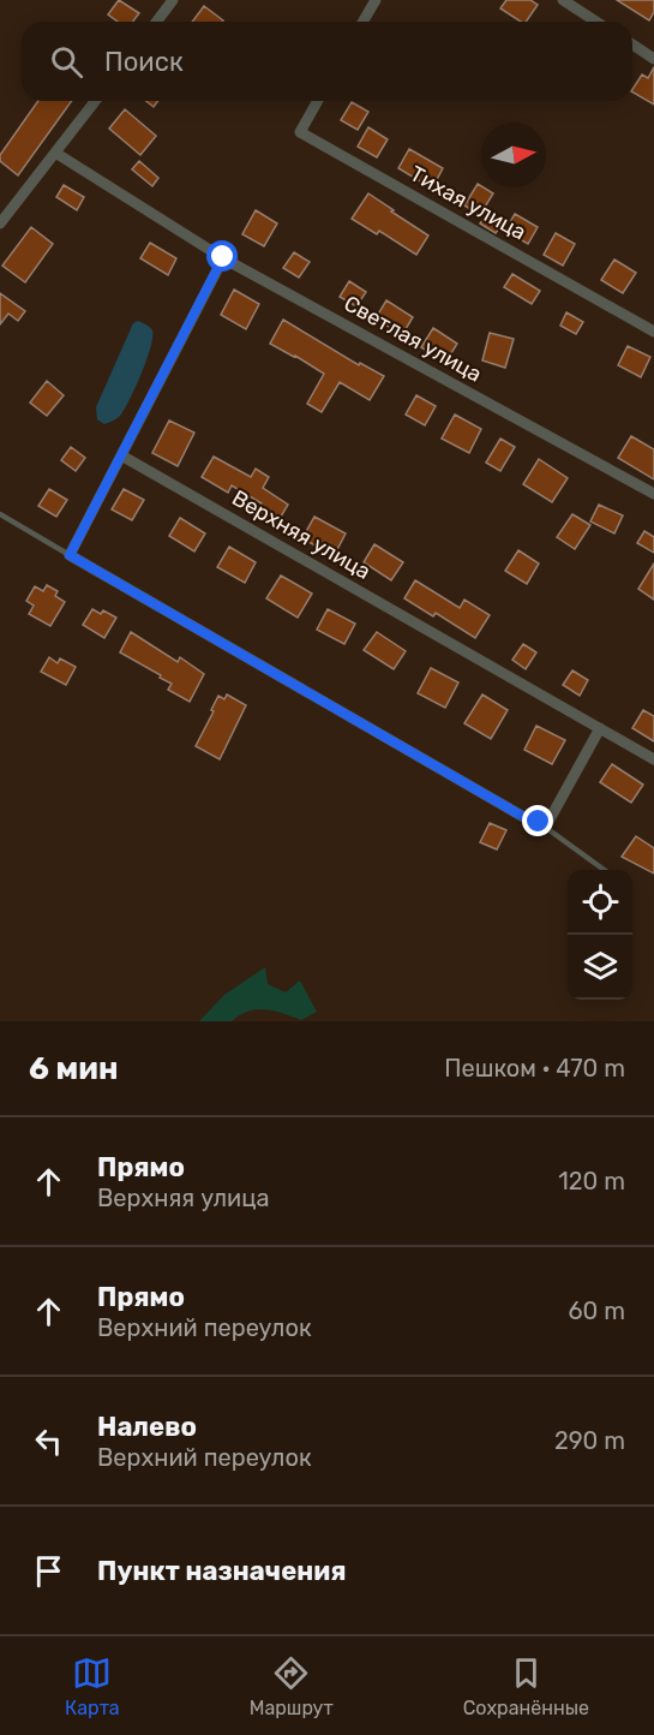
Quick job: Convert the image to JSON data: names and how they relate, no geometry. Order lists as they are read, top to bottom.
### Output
{
  "streets": {
    "street": ["Тихая улица", "Светлая улица", "Верхняя улица"]
  },
  "north": "right",
  "page": {
    "search": "Поиск",
    "heading": ["6 мин", "Пешком · 470 m"],
    "list": [
      ["Прямо", "Верхняя улица", "120 m"],
      ["Прямо", "Верхний переулок", "60 m"],
      ["Налево", "Верхний переулок", "290 m"],
      "Пункт назначения"
    ],
    "nav": ["Карта", "Маршрут", "Сохранённые"]
  }
}
